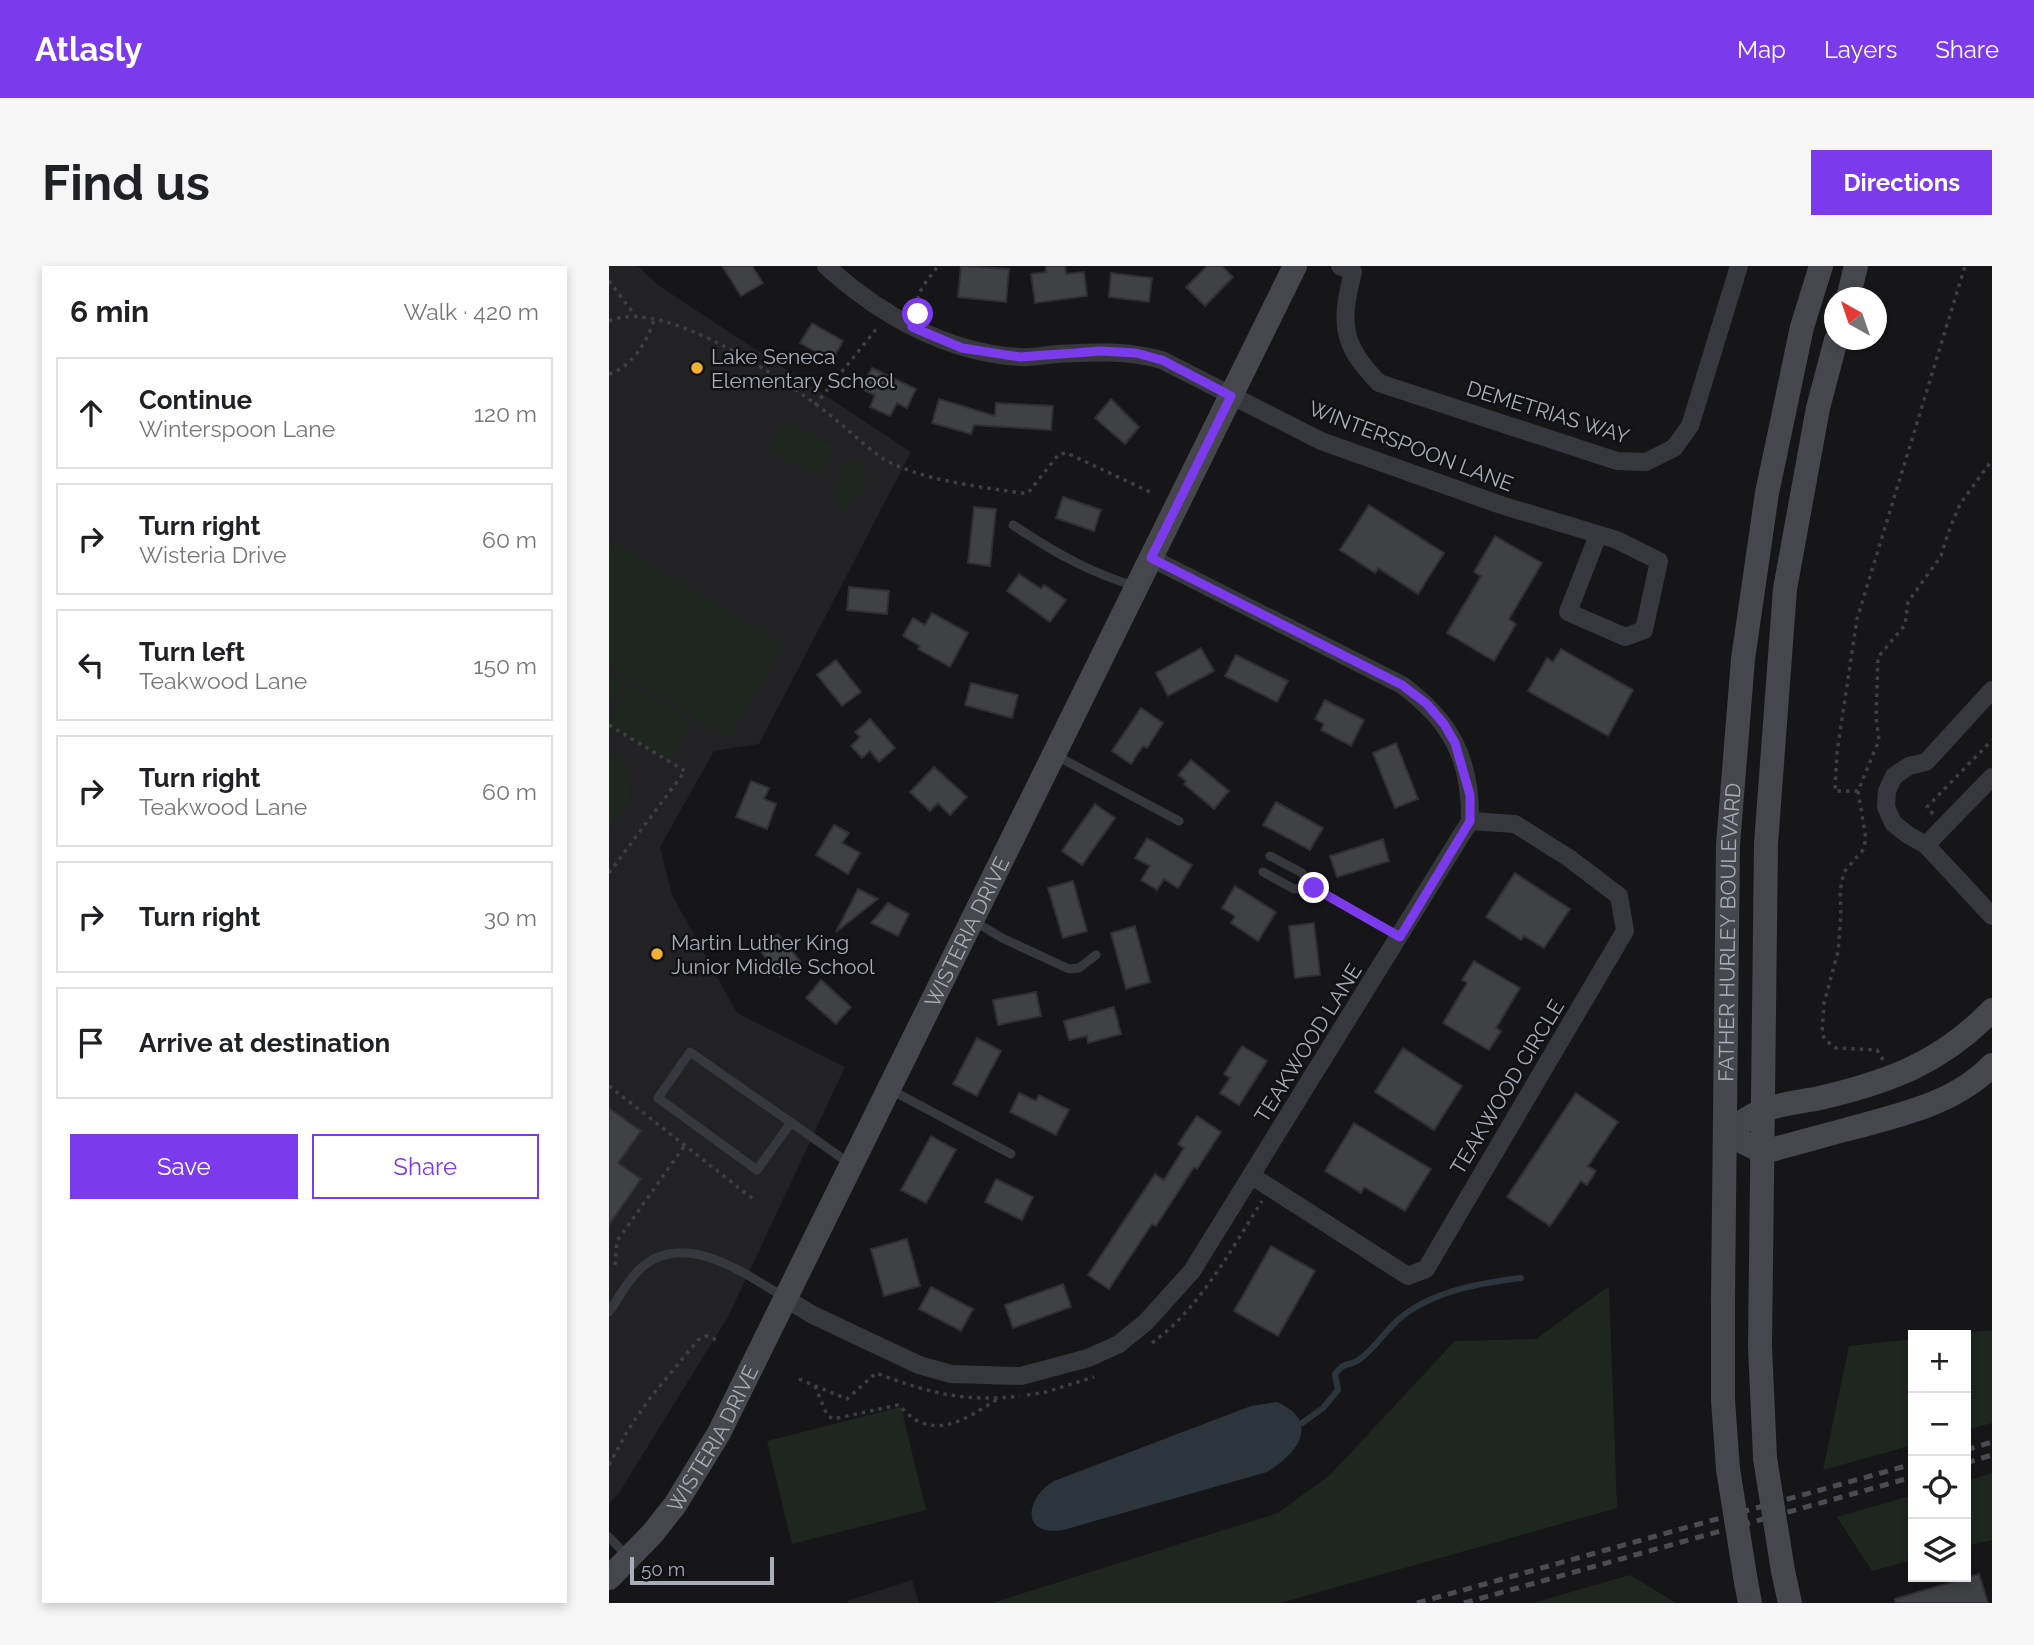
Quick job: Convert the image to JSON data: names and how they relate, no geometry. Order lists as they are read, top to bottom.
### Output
{
  "streets": {
    "main road": ["WISTERIA DRIVE", "FATHER HURLEY BOULEVARD"],
    "street": [
      "DEMETRIAS WAY",
      "WINTERSPOON LANE",
      "TEAKWOOD LANE",
      "TEAKWOOD CIRCLE"
    ]
  },
  "crossings": [
    ["WINTERSPOON LANE", "WISTERIA DRIVE"],
    ["WISTERIA DRIVE", "TEAKWOOD LANE"],
    ["TEAKWOOD LANE", "TEAKWOOD CIRCLE"]
  ],
  "places": ["Lake Seneca Elementary School", "Martin Luther King Junior Middle School"],
  "scale_bar": "50 m",
  "north": "top left",
  "page": {
    "header": "Atlasly",
    "nav": ["Map", "Layers", "Share"],
    "buttons": [
      "Directions",
      ["Save", "Share"]
    ],
    "title": "Find us",
    "heading": ["6 min", "Walk · 420 m"],
    "list": [
      ["Continue", "Winterspoon Lane", "120 m"],
      ["Turn right", "Wisteria Drive", "60 m"],
      ["Turn left", "Teakwood Lane", "150 m"],
      ["Turn right", "Teakwood Lane", "60 m"],
      ["Turn right", "30 m"],
      "Arrive at destination"
    ],
    "map_buttons": ["+", "−"],
    "scale": "50 m"
  }
}
